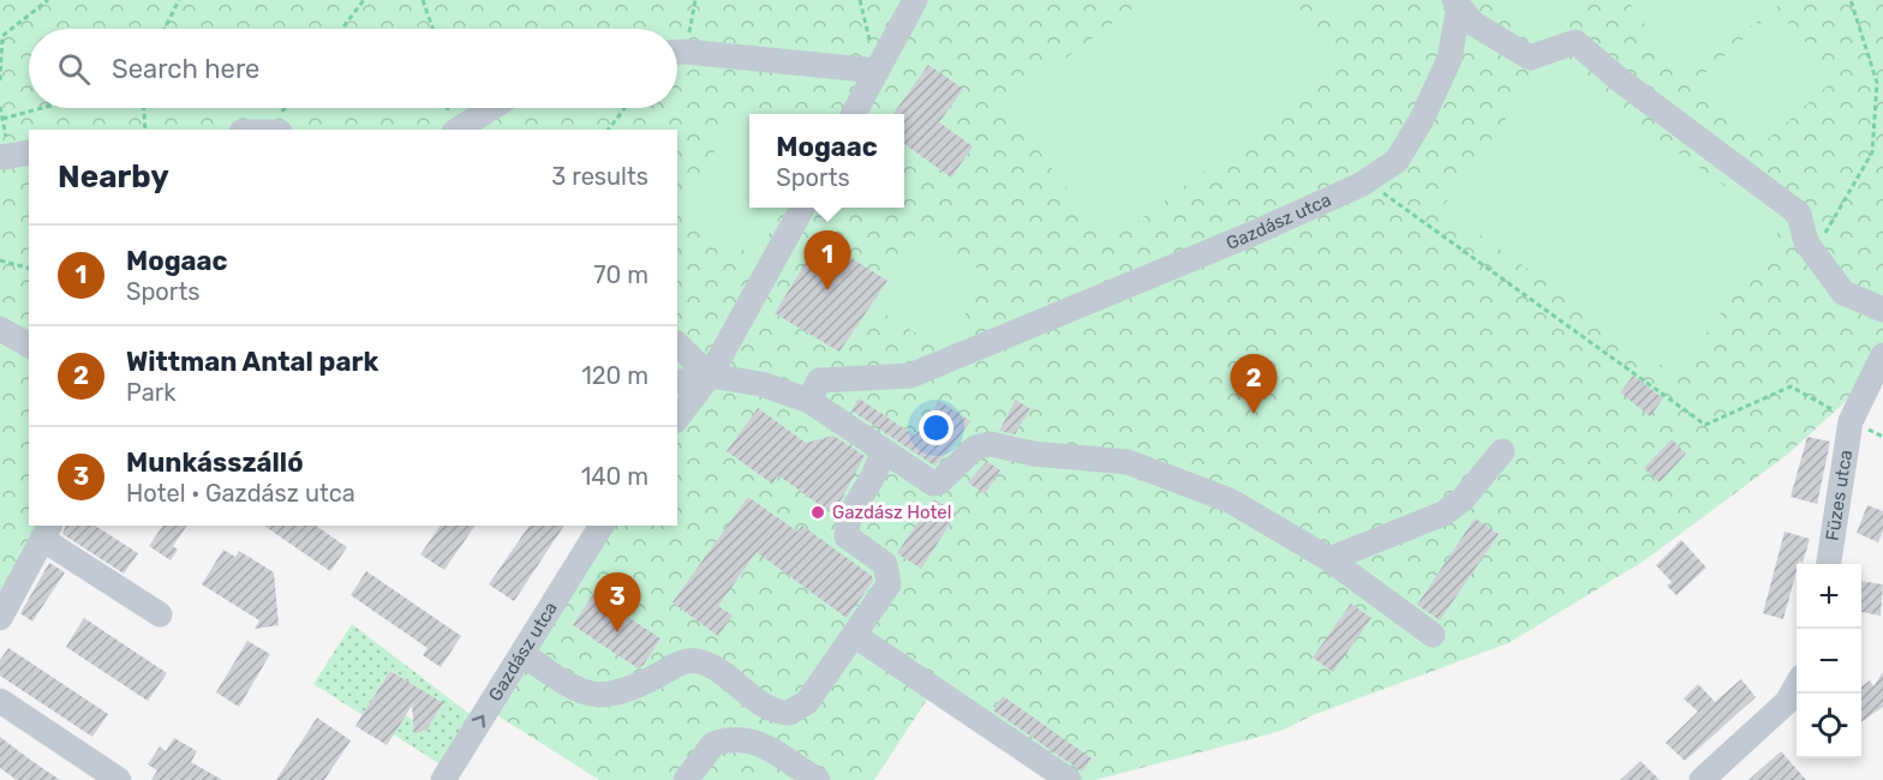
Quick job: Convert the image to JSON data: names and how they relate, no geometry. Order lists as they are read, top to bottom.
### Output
{
  "streets": {
    "street": ["Gazdász utca", "Füzes utca"]
  },
  "places": ["Gazdász Hotel"],
  "page": {
    "search": "Search here",
    "popup": ["Mogaac", "Sports"],
    "heading": ["Nearby", "3 results"],
    "list": [
      {
        "mark": "1",
        "name": "Mogaac",
        "note": "Sports",
        "value": "70 m"
      },
      {
        "mark": "2",
        "name": "Wittman Antal park",
        "note": "Park",
        "value": "120 m"
      },
      {
        "mark": "3",
        "name": "Munkásszálló",
        "note": "Hotel · Gazdász utca",
        "value": "140 m"
      }
    ],
    "pins": ["1", "2", "3"],
    "map_buttons": ["+", "−"]
  }
}
